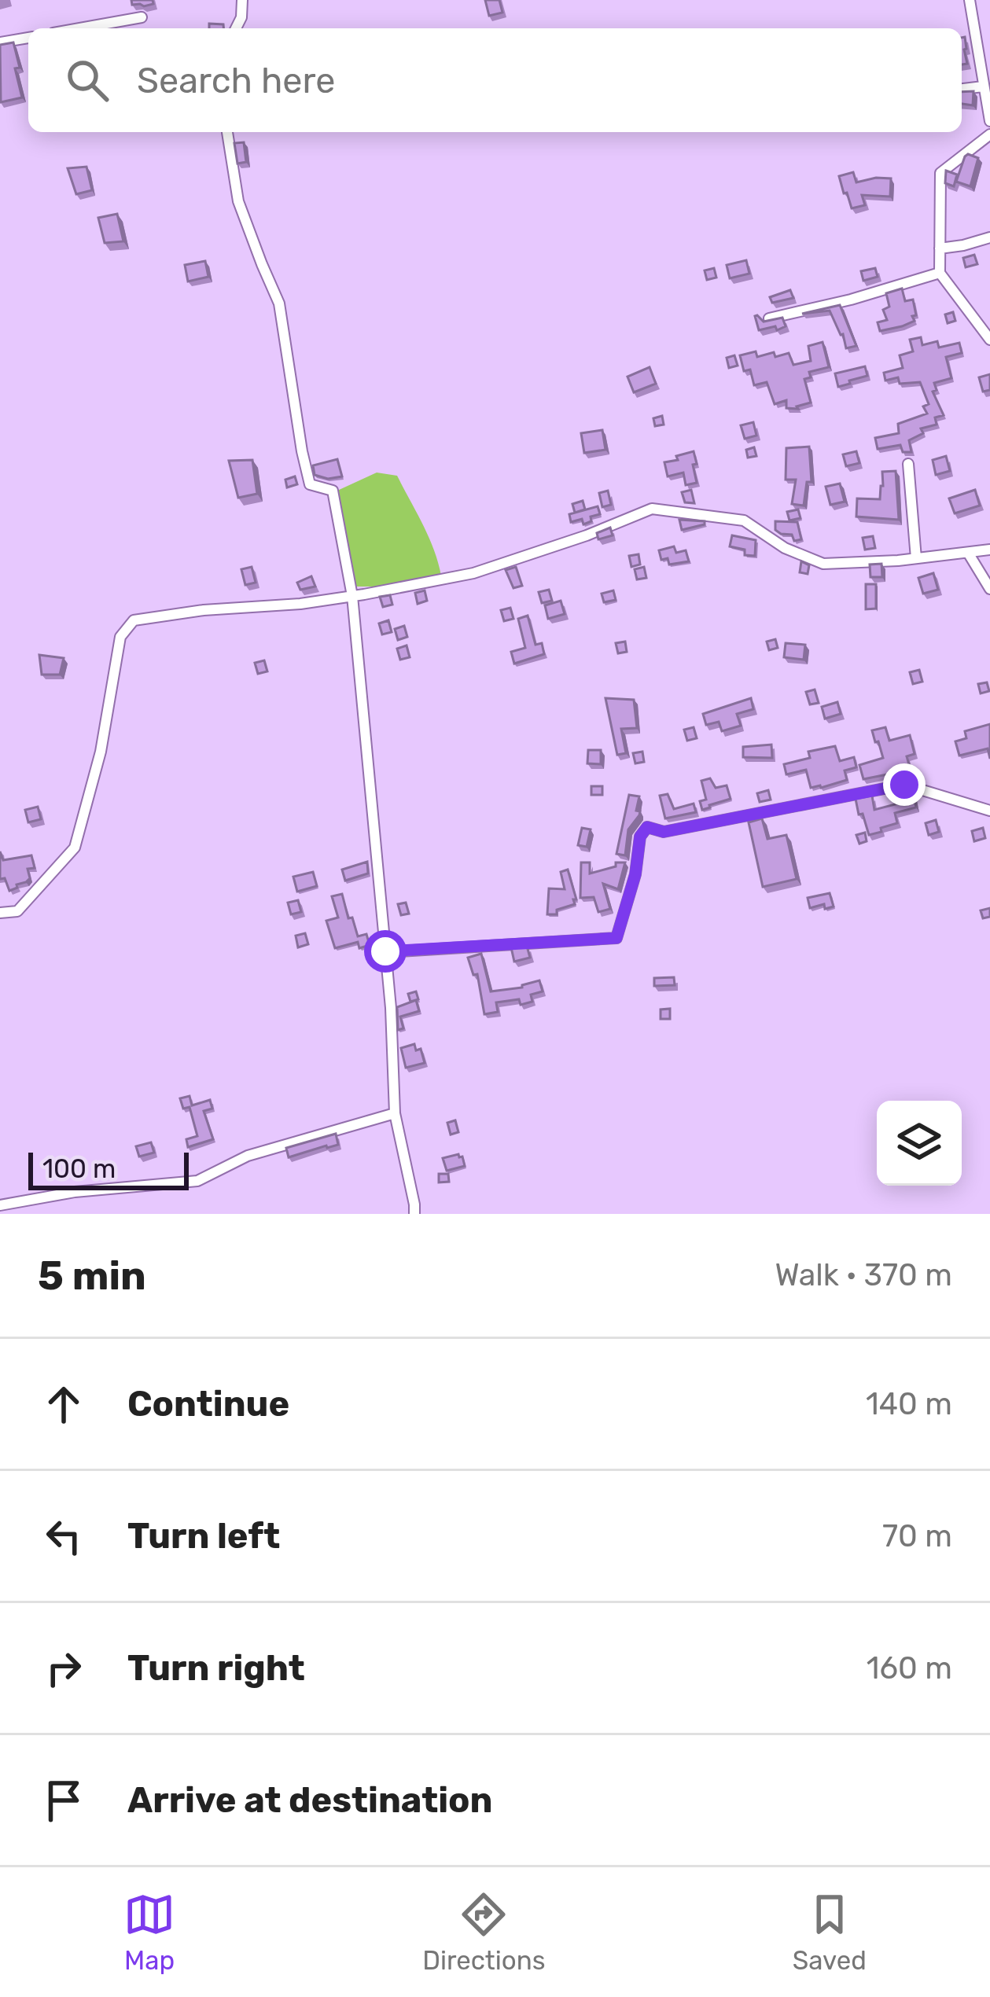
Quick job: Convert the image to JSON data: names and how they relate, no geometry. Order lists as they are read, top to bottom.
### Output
{
  "scale_bar": "100 m",
  "page": {
    "search": "Search here",
    "scale": "100 m",
    "heading": ["5 min", "Walk · 370 m"],
    "list": [
      ["Continue", "140 m"],
      ["Turn left", "70 m"],
      ["Turn right", "160 m"],
      "Arrive at destination"
    ],
    "nav": ["Map", "Directions", "Saved"]
  }
}
